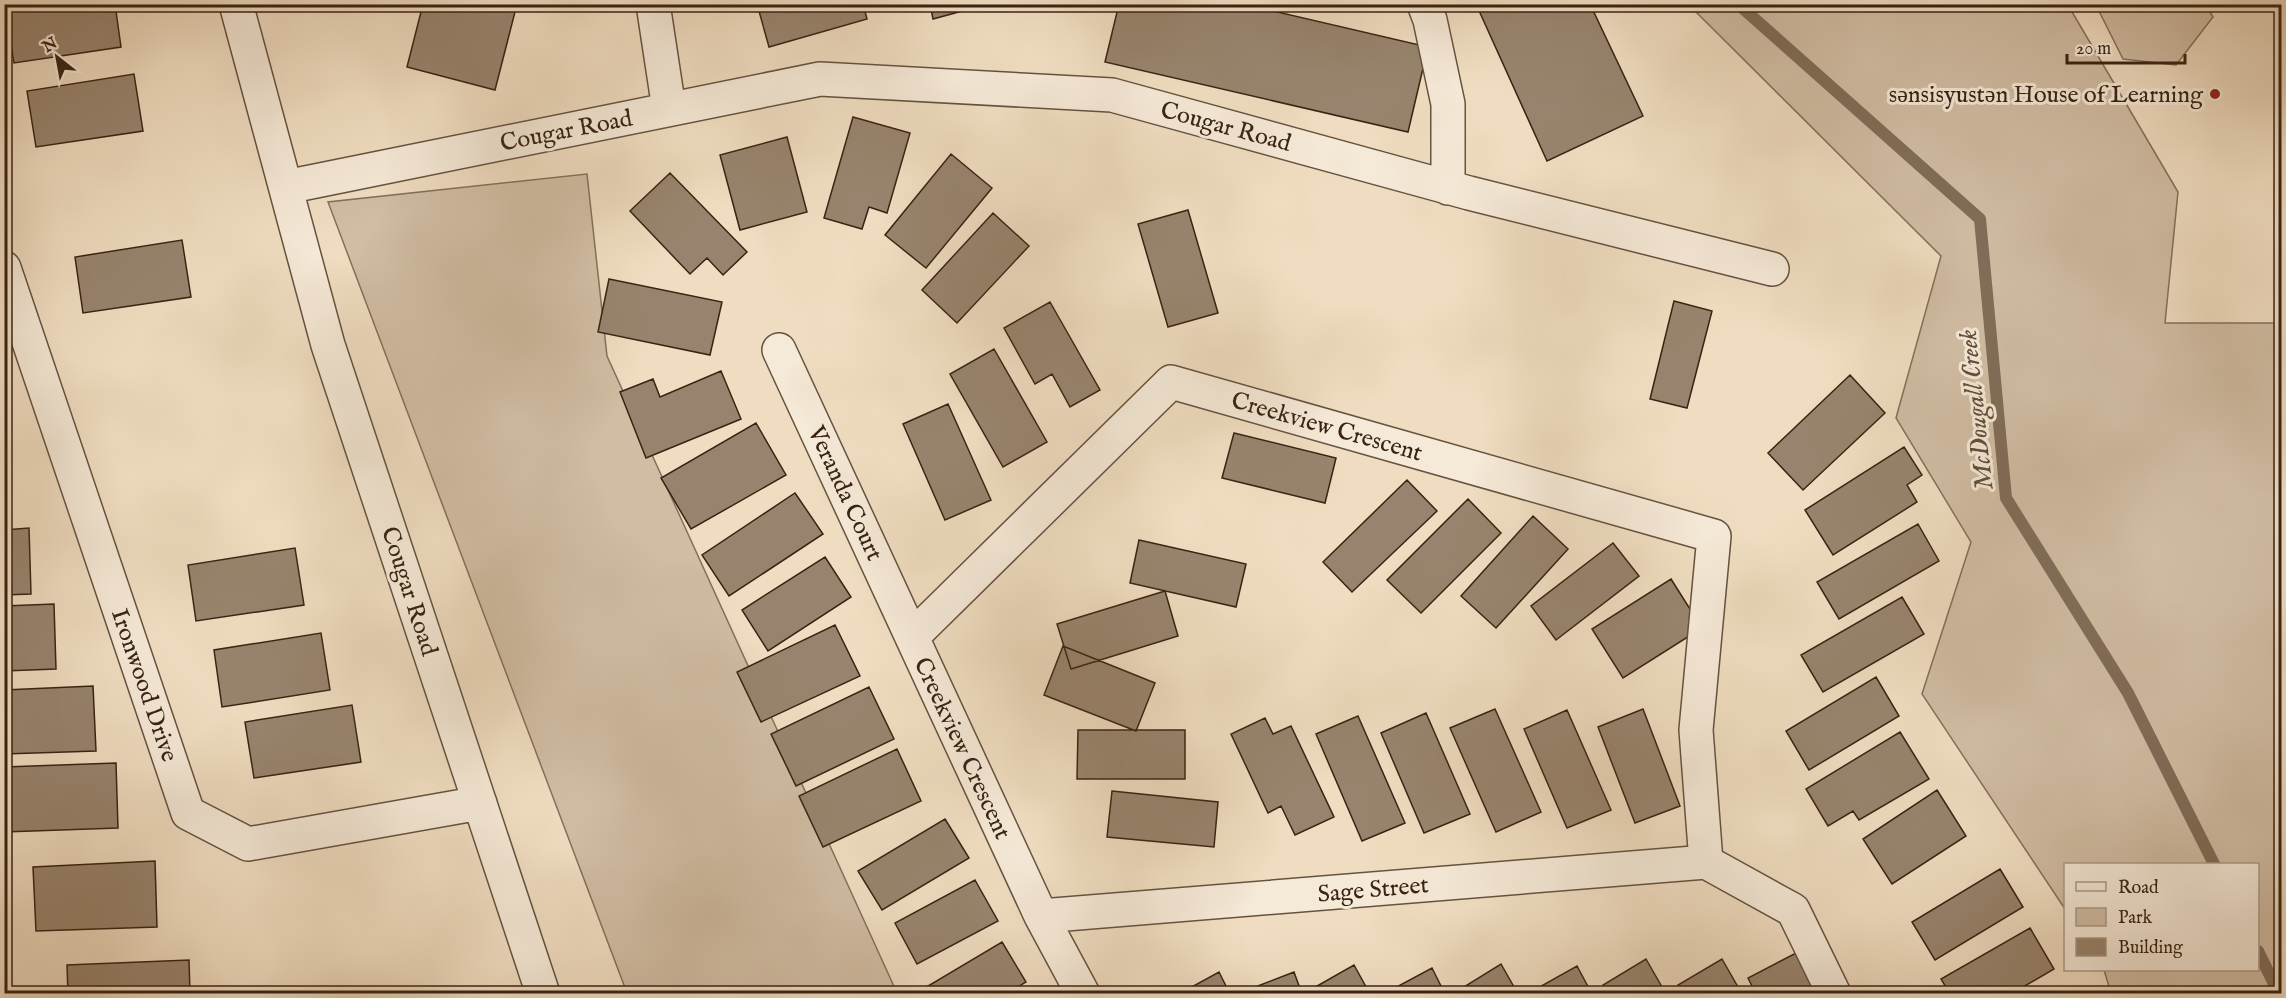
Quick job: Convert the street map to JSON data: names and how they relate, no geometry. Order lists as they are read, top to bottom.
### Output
{
  "streets": {
    "street": [
      "Cougar Road",
      "Creekview Crescent",
      "Veranda Court",
      "Ironwood Drive",
      "Sage Street"
    ]
  },
  "crossings": [
    ["Cougar Road", "Ironwood Drive"],
    ["Creekview Crescent", "Veranda Court"],
    ["Creekview Crescent", "Sage Street"]
  ],
  "water": ["McDougall Creek"],
  "places": ["sənsisyustən House of Learning"],
  "legend": ["Road", "Park", "Building"],
  "scale_bar": "20 m",
  "north": "top left"
}
